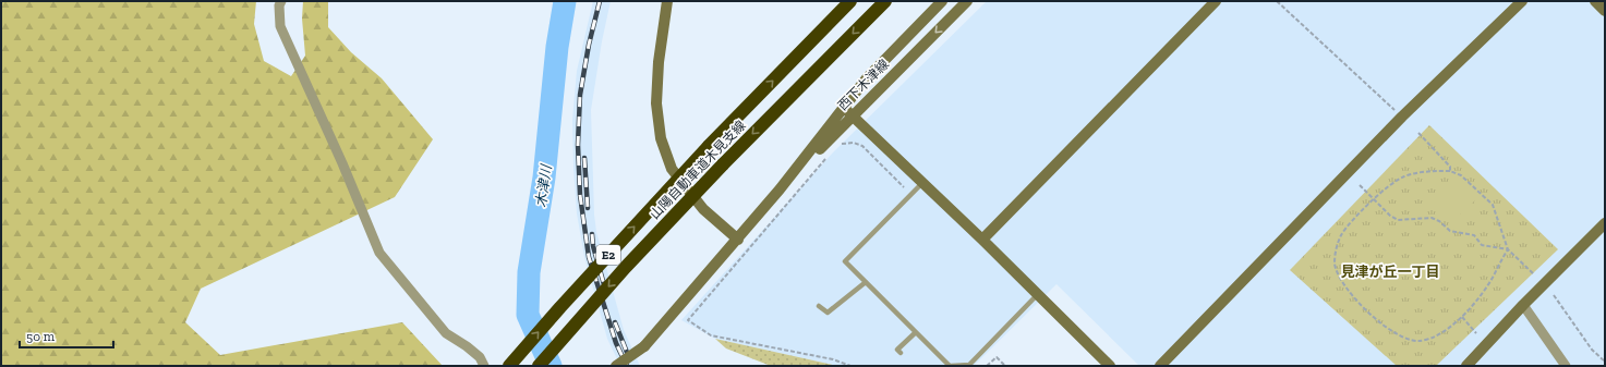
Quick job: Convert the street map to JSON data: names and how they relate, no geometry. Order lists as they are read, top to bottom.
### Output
{
  "streets": {
    "highway": ["山陽自動車道木見支線", "E2"],
    "street": ["西下木津線"]
  },
  "districts": ["見津が丘一丁目"],
  "water": ["木津川"],
  "scale_bar": "50 m"
}
